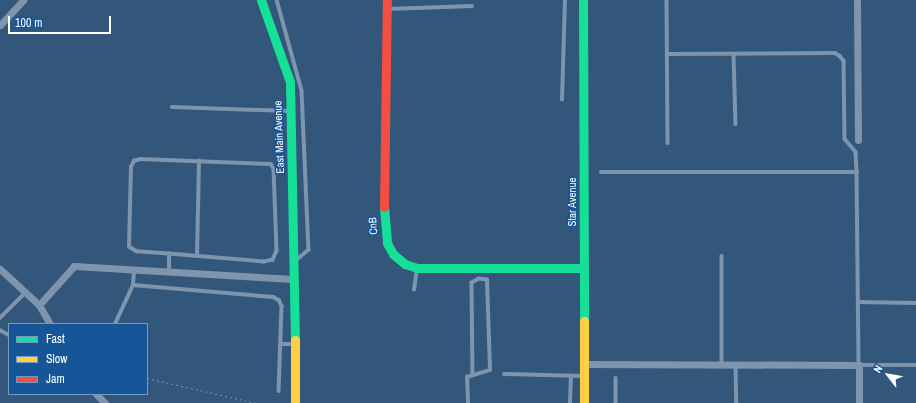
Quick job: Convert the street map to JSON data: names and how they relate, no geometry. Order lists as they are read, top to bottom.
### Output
{
  "streets": {
    "street": ["East Main Avenue", "Star Avenue", "CnB"]
  },
  "crossings": [
    ["Star Avenue", "CnB"]
  ],
  "legend": ["Fast", "Slow", "Jam"],
  "scale_bar": "100 m",
  "north": "top left"
}
